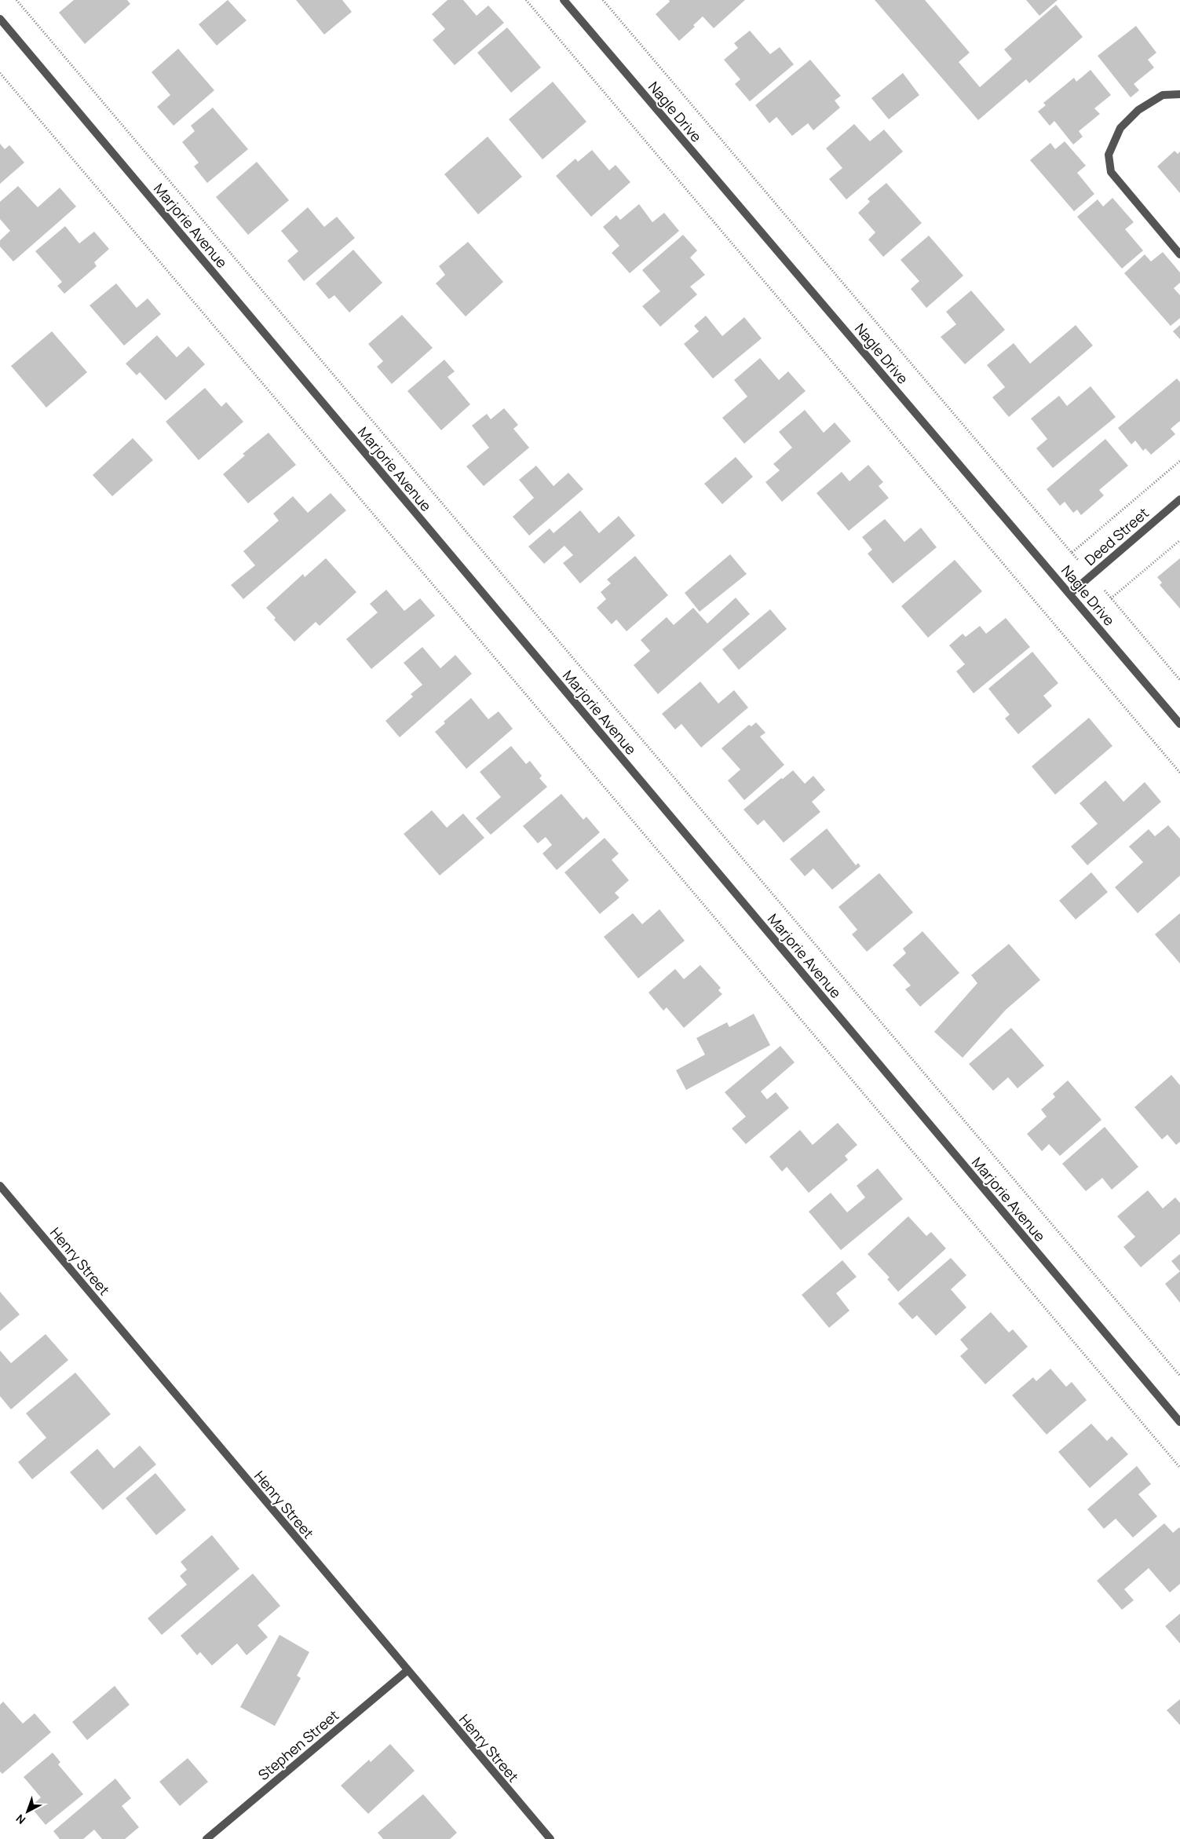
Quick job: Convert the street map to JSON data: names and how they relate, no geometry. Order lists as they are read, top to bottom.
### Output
{
  "streets": {
    "street": [
      "Nagle Drive",
      "Marjorie Avenue",
      "Deed Street",
      "Henry Street",
      "Stephen Street"
    ]
  },
  "crossings": [
    ["Nagle Drive", "Deed Street"],
    ["Henry Street", "Stephen Street"]
  ],
  "north": "bottom left"
}
